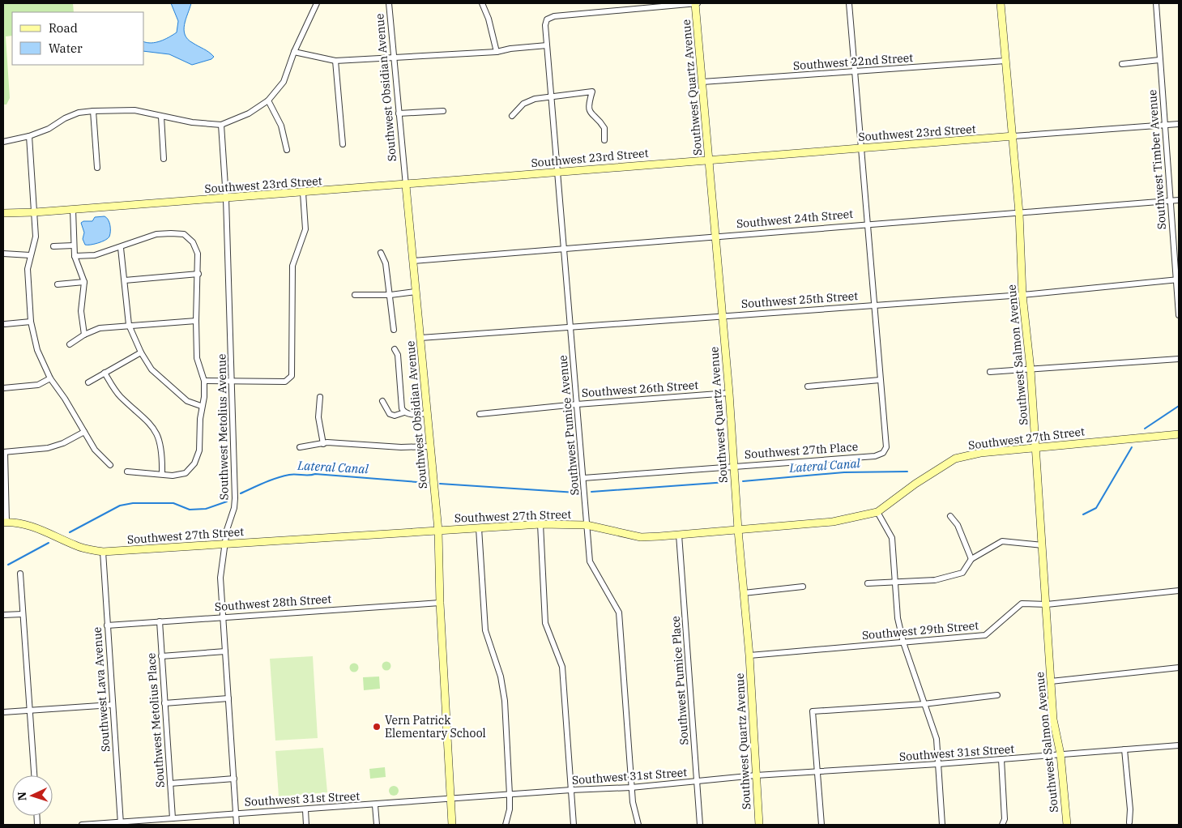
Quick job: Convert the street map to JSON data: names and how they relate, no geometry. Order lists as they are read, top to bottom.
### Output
{
  "streets": {
    "street": [
      "Southwest 22nd Street",
      "Southwest Obsidian Avenue",
      "Southwest Quartz Avenue",
      "Southwest 23rd Street",
      "Southwest Timber Avenue",
      "Southwest 24th Street",
      "Southwest 25th Street",
      "Southwest Salmon Avenue",
      "Southwest 26th Street",
      "Southwest Pumice Avenue",
      "Southwest Metolius Avenue",
      "Southwest 27th Street",
      "Southwest 27th Place",
      "Southwest 28th Street",
      "Southwest 29th Street",
      "Southwest Pumice Place",
      "Southwest Lava Avenue",
      "Southwest Metolius Place",
      "Southwest 31st Street"
    ]
  },
  "crossings": [
    ["Southwest 22nd Street", "Southwest Quartz Avenue"],
    ["Southwest 22nd Street", "Southwest Salmon Avenue"],
    ["Southwest Obsidian Avenue", "Southwest 23rd Street"],
    ["Southwest Obsidian Avenue", "Southwest 24th Street"],
    ["Southwest Obsidian Avenue", "Southwest 25th Street"],
    ["Southwest Obsidian Avenue", "Southwest 27th Street"],
    ["Southwest Obsidian Avenue", "Southwest 28th Street"],
    ["Southwest Obsidian Avenue", "Southwest 31st Street"],
    ["Southwest Quartz Avenue", "Southwest 23rd Street"],
    ["Southwest Quartz Avenue", "Southwest 24th Street"],
    ["Southwest Quartz Avenue", "Southwest 25th Street"],
    ["Southwest Quartz Avenue", "Southwest 26th Street"],
    ["Southwest Quartz Avenue", "Southwest Pumice Avenue"],
    ["Southwest Quartz Avenue", "Southwest 27th Street"],
    ["Southwest Quartz Avenue", "Southwest 27th Place"],
    ["Southwest Quartz Avenue", "Southwest 29th Street"],
    ["Southwest Quartz Avenue", "Southwest 31st Street"],
    ["Southwest 23rd Street", "Southwest Timber Avenue"],
    ["Southwest 23rd Street", "Southwest Salmon Avenue"],
    ["Southwest 23rd Street", "Southwest Pumice Avenue"],
    ["Southwest 23rd Street", "Southwest Metolius Avenue"],
    ["Southwest Timber Avenue", "Southwest 24th Street"],
    ["Southwest Timber Avenue", "Southwest 25th Street"],
    ["Southwest 24th Street", "Southwest Salmon Avenue"],
    ["Southwest 24th Street", "Southwest Pumice Avenue"],
    ["Southwest 25th Street", "Southwest Salmon Avenue"],
    ["Southwest 25th Street", "Southwest Pumice Avenue"],
    ["Southwest Salmon Avenue", "Southwest 27th Street"],
    ["Southwest Salmon Avenue", "Southwest 29th Street"],
    ["Southwest Salmon Avenue", "Southwest 31st Street"],
    ["Southwest 26th Street", "Southwest Pumice Avenue"],
    ["Southwest Pumice Avenue", "Southwest 27th Street"],
    ["Southwest Pumice Avenue", "Southwest 27th Place"],
    ["Southwest Pumice Avenue", "Southwest 31st Street"],
    ["Southwest Metolius Avenue", "Southwest 27th Street"],
    ["Southwest Metolius Avenue", "Southwest 28th Street"],
    ["Southwest Metolius Avenue", "Southwest 31st Street"],
    ["Southwest 27th Street", "Southwest Pumice Place"],
    ["Southwest 27th Street", "Southwest Lava Avenue"],
    ["Southwest 28th Street", "Southwest Lava Avenue"],
    ["Southwest 28th Street", "Southwest Metolius Place"],
    ["Southwest Pumice Place", "Southwest 31st Street"],
    ["Southwest Lava Avenue", "Southwest 31st Street"],
    ["Southwest Metolius Place", "Southwest 31st Street"]
  ],
  "water": ["Lateral Canal"],
  "places": ["Vern Patrick Elementary School"],
  "legend": ["Road", "Water"],
  "north": "left"
}
